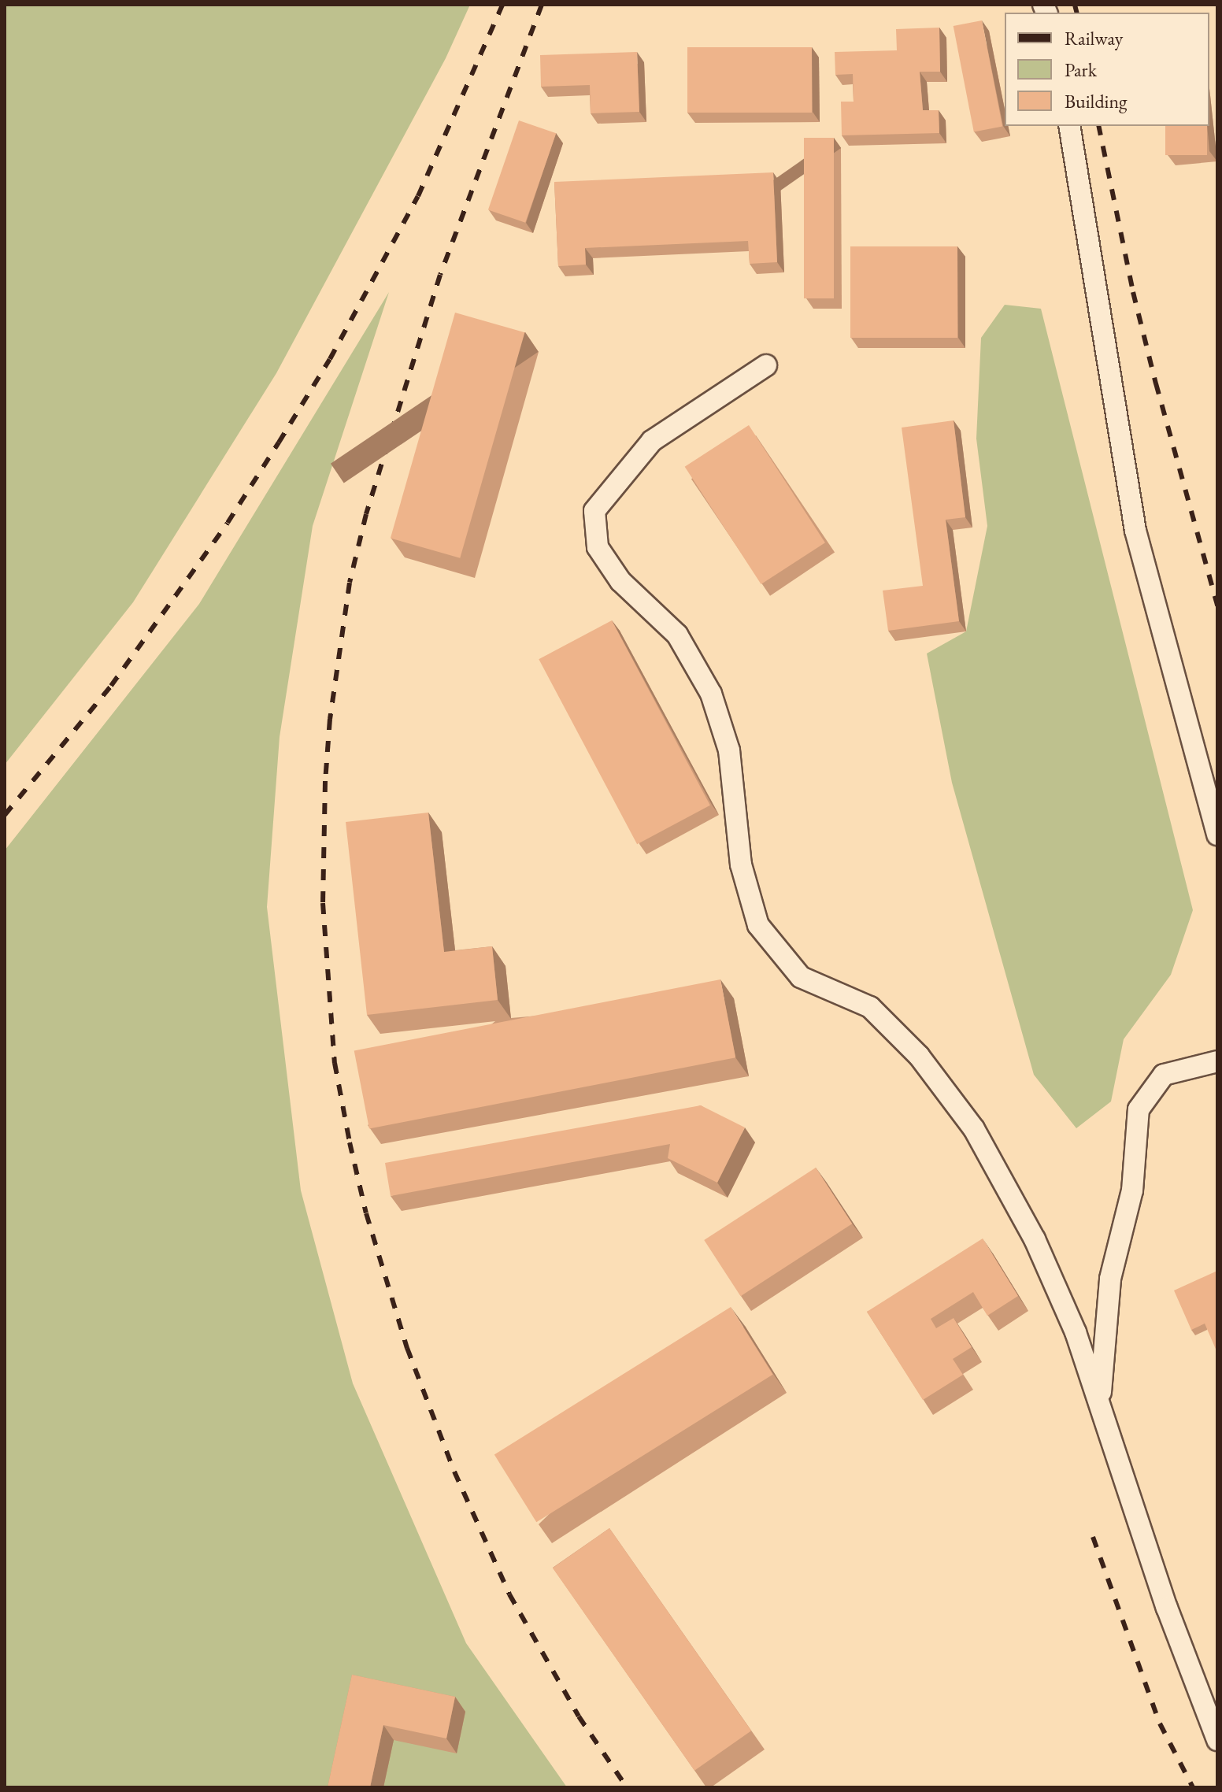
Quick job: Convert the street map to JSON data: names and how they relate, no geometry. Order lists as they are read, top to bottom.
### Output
{
  "legend": ["Railway", "Park", "Building"]
}
